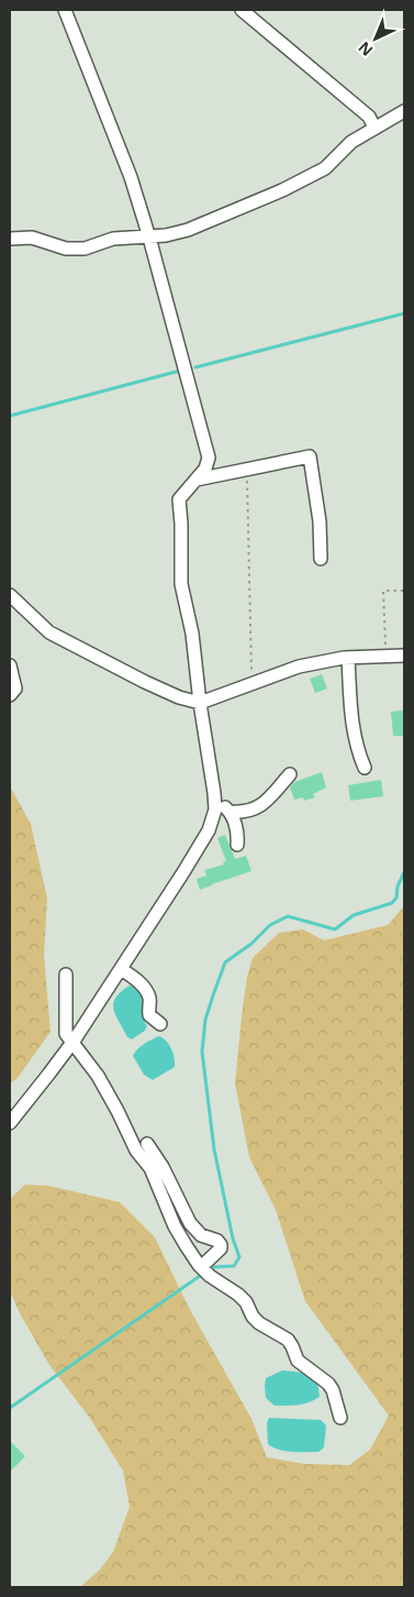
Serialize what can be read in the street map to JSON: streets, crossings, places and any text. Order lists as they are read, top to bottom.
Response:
{
  "north": "bottom left"
}
